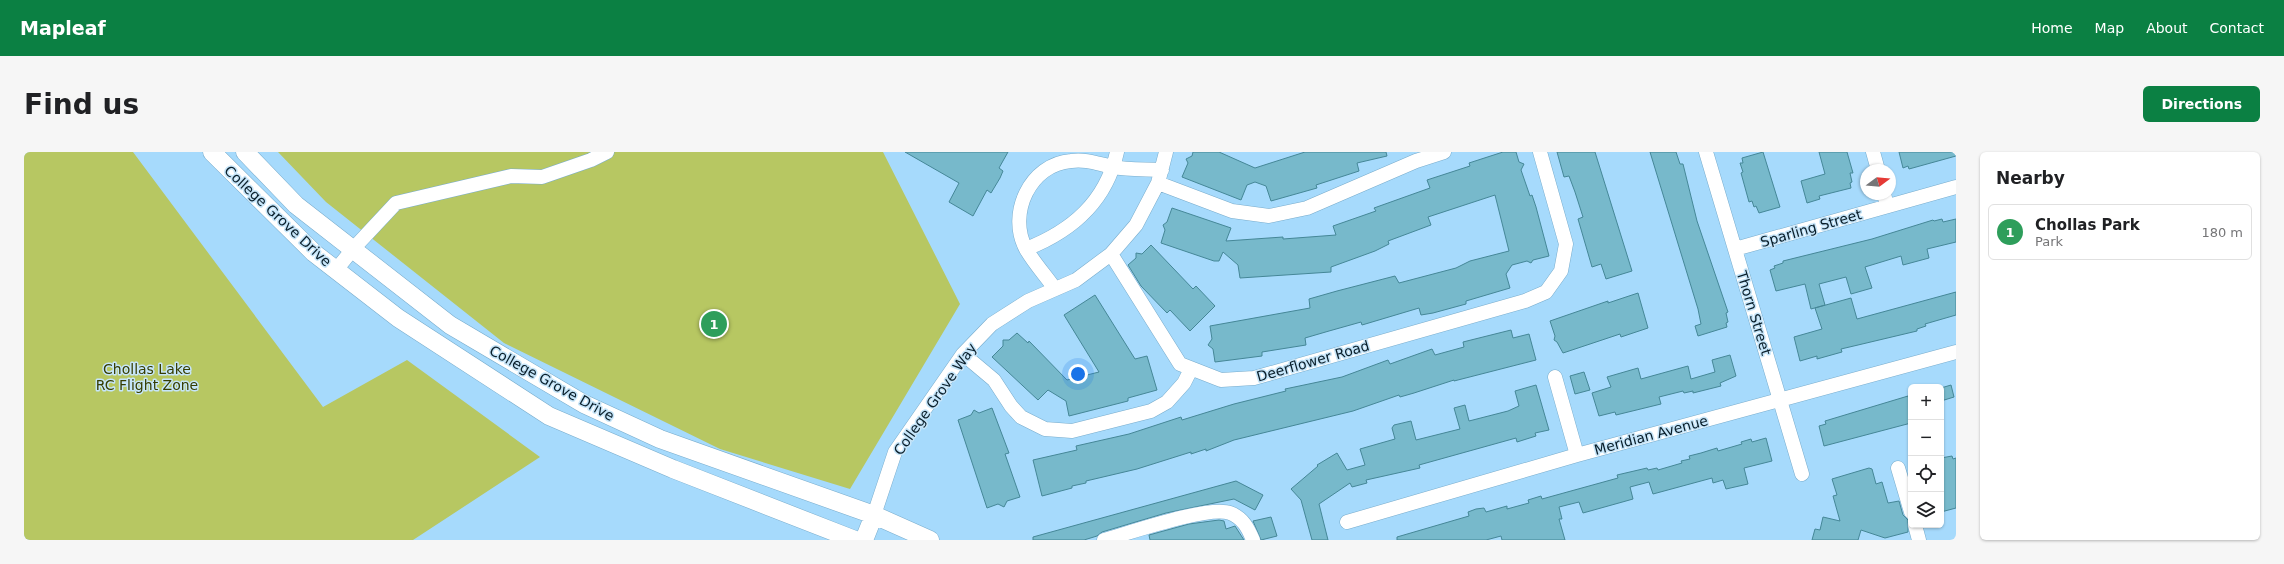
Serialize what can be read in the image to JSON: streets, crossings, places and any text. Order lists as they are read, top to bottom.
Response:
{
  "streets": {
    "main road": ["College Grove Drive", "College Grove Way"],
    "street": [
      "Sparling Street",
      "Thorn Street",
      "Deerflower Road",
      "Meridian Avenue"
    ]
  },
  "crossings": [
    ["College Grove Drive", "College Grove Way"],
    ["Sparling Street", "Thorn Street"],
    ["Thorn Street", "Meridian Avenue"],
    ["Deerflower Road", "College Grove Way"]
  ],
  "parks": ["Chollas Lake RC Flight Zone"],
  "north": "right",
  "page": {
    "header": "Mapleaf",
    "nav": [
      "Home",
      "Map",
      "About",
      "Contact"
    ],
    "buttons": "Directions",
    "title": "Find us",
    "heading": "Nearby",
    "list": [
      {
        "mark": "1",
        "name": "Chollas Park",
        "note": "Park",
        "value": "180 m"
      }
    ],
    "pins": "1",
    "map_buttons": ["+", "−"]
  }
}
